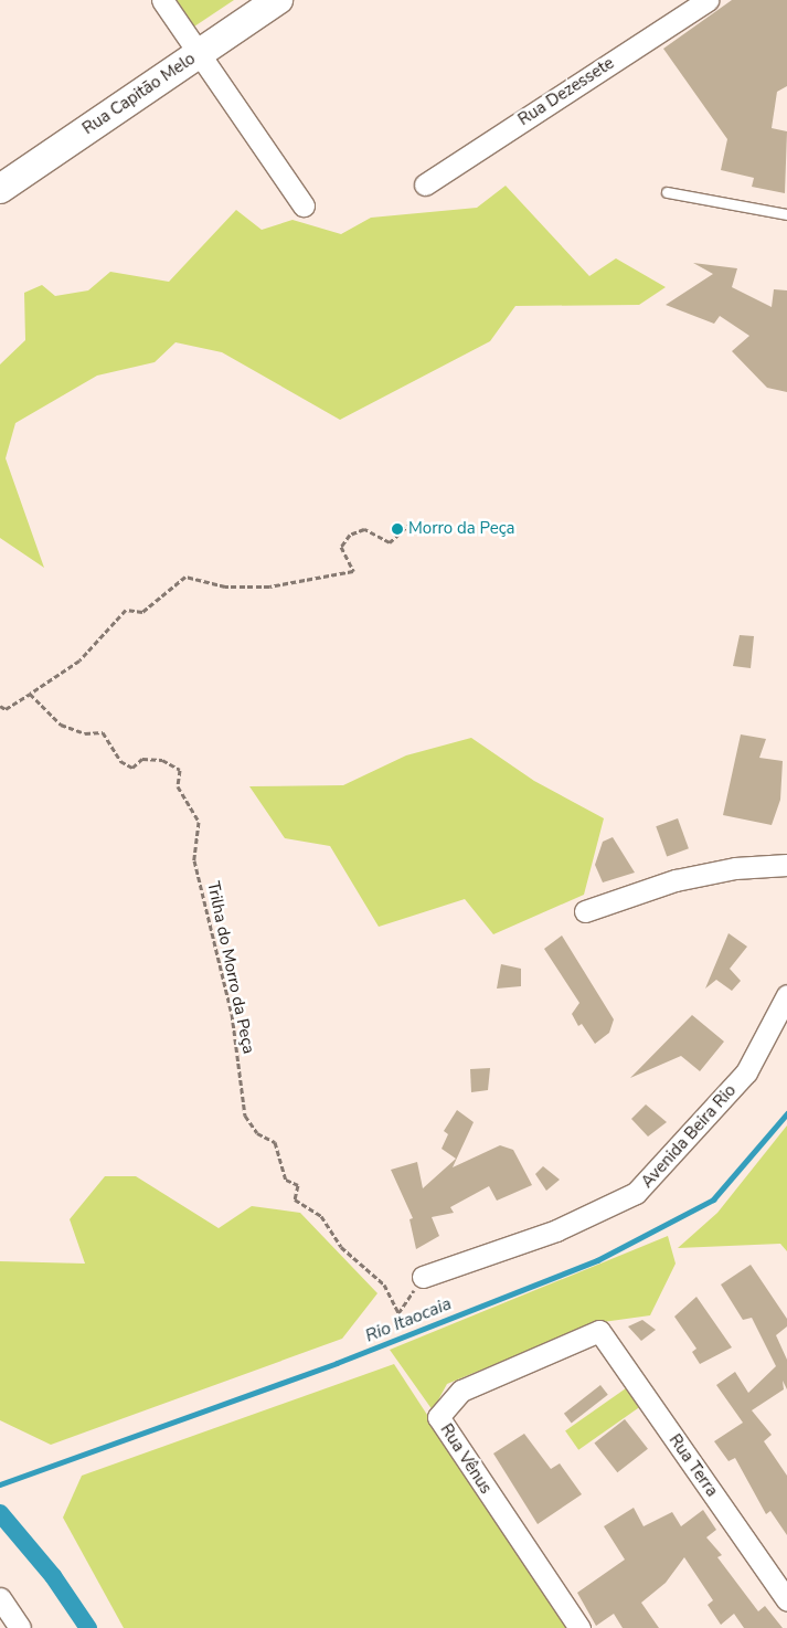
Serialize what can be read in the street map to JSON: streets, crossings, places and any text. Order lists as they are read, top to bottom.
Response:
{
  "streets": {
    "main road": ["Rua Capitão Melo"],
    "street": [
      "Rua Dezessete",
      "Avenida Beira Rio",
      "Rua Vênus",
      "Rua Terra"
    ],
    "path": ["Trilha do Morro da Peça"]
  },
  "crossings": [
    ["Trilha do Morro da Peça", "Avenida Beira Rio"],
    ["Rua Vênus", "Rua Terra"]
  ],
  "water": ["Rio Itaocaia"],
  "places": ["Morro da Peça"]
}
